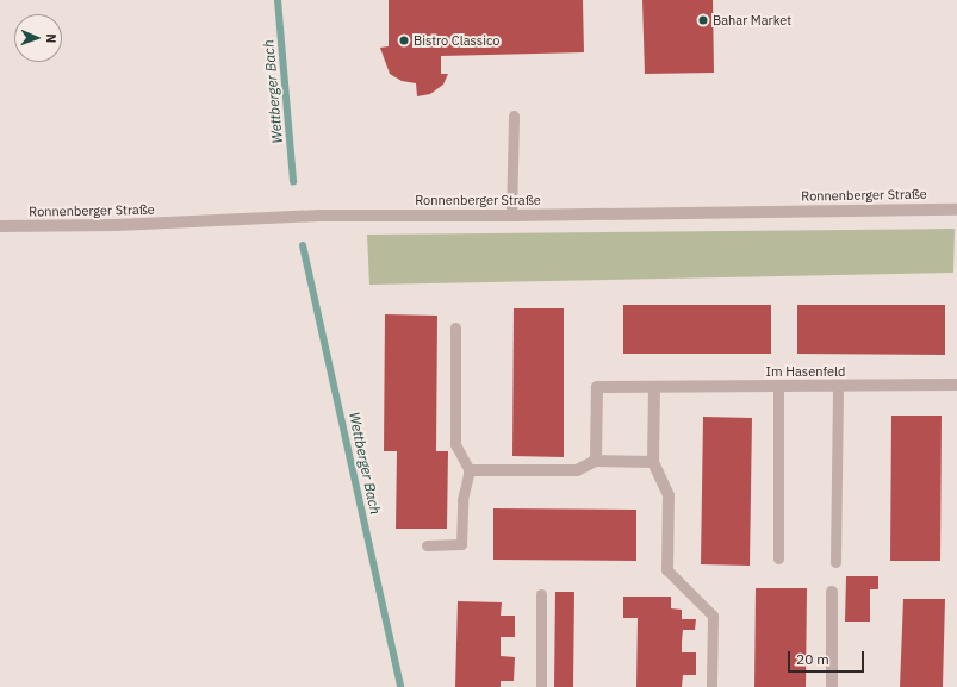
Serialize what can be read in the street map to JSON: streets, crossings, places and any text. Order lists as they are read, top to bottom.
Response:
{
  "streets": {
    "street": ["Ronnenberger Straße", "Im Hasenfeld"]
  },
  "water": ["Wettberger Bach"],
  "places": ["Bahar Market", "Bistro Classico"],
  "scale_bar": "20 m",
  "north": "right"
}
